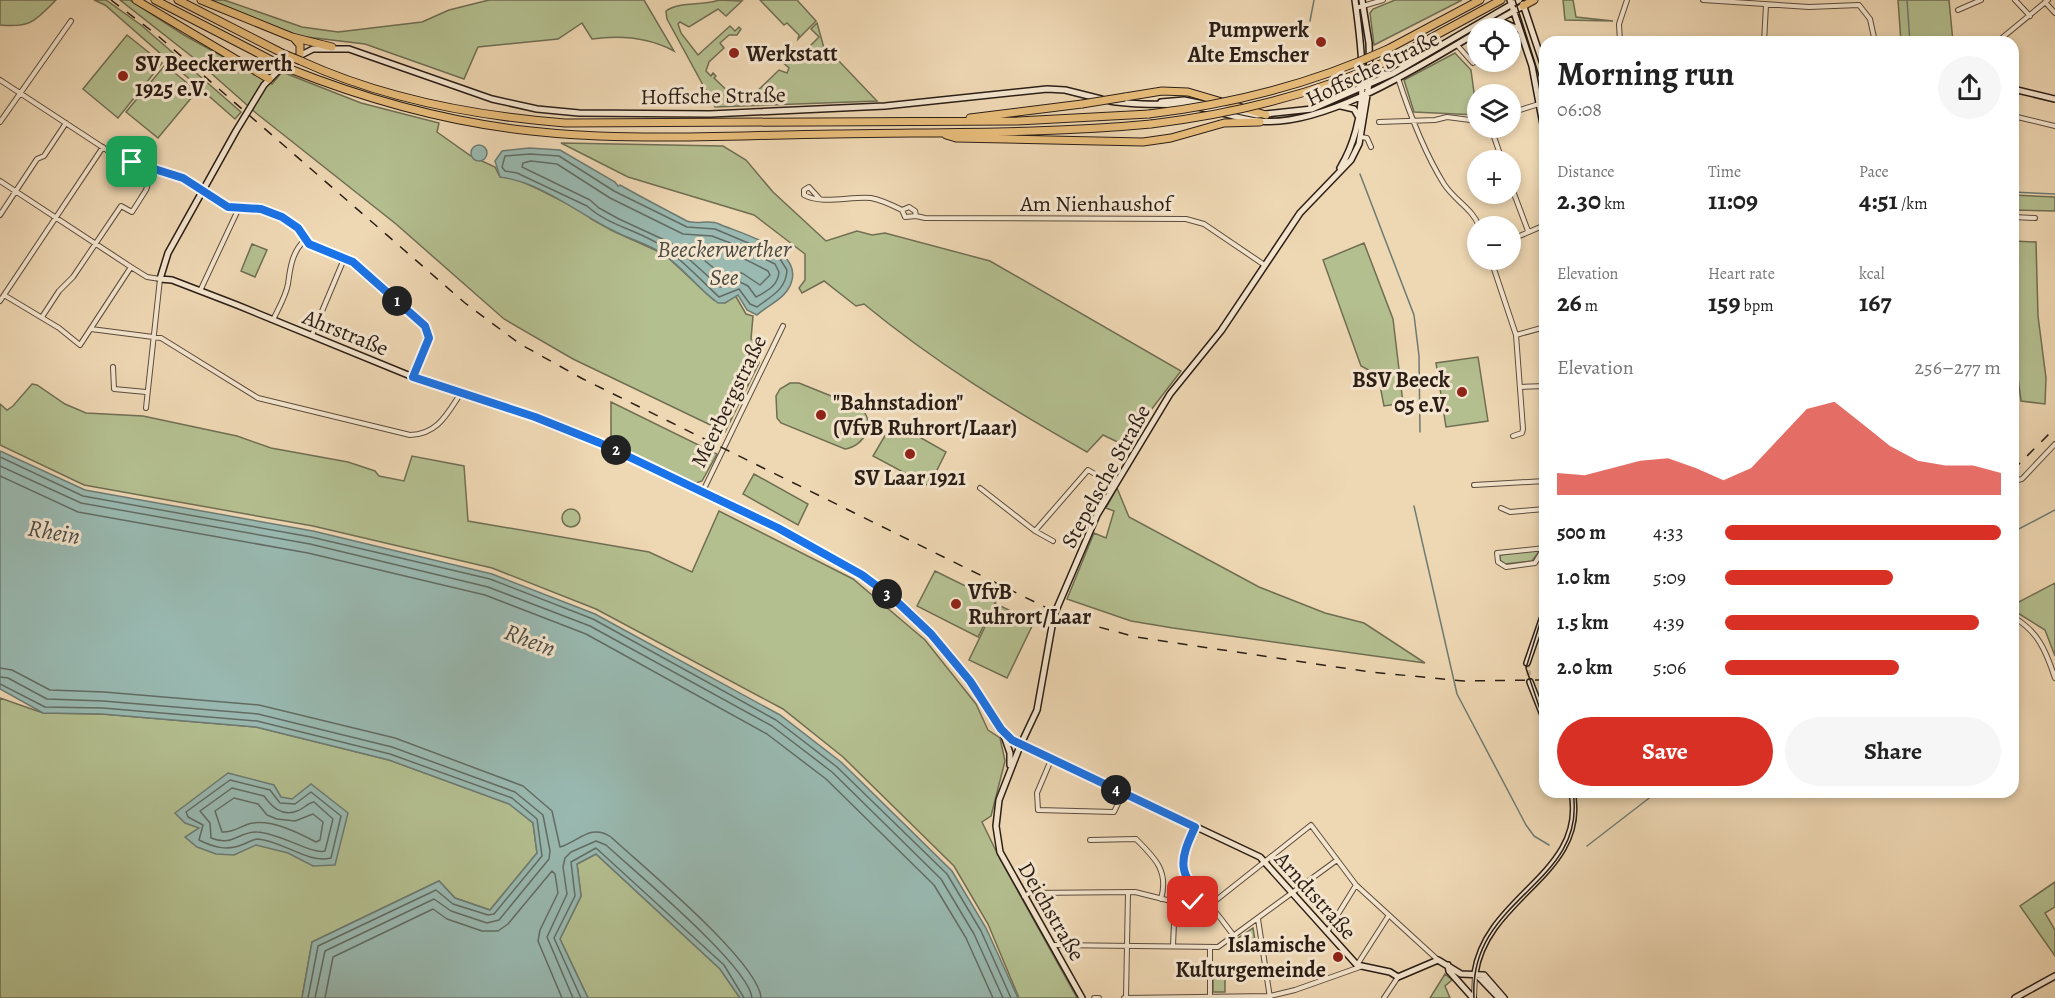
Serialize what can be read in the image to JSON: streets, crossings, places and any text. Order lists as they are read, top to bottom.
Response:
{
  "streets": {
    "street": [
      "Hoffsche Straße",
      "Am Nienhaushof",
      "Ahrstraße",
      "Meerbergstraße",
      "Stepelsche Straße",
      "Arndtstraße",
      "Deichstraße"
    ]
  },
  "crossings": [
    ["Hoffsche Straße", "Stepelsche Straße"],
    ["Am Nienhaushof", "Stepelsche Straße"],
    ["Ahrstraße", "Meerbergstraße"],
    ["Ahrstraße", "Stepelsche Straße"],
    ["Ahrstraße", "Arndtstraße"],
    ["Stepelsche Straße", "Arndtstraße"],
    ["Stepelsche Straße", "Deichstraße"]
  ],
  "water": ["Beeckerwerther See", "Rhein"],
  "places": [
    "Pumpwerk Alte Emscher",
    "Werkstatt",
    "SV Beeckerwerth 1925 e.V.",
    "BSV Beeck 05 e.V.",
    "\"Bahnstadion\" (VfvB Ruhrort/Laar)",
    "SV Laar 1921",
    "VfvB Ruhrort/Laar",
    "Islamische Kulturgemeinde"
  ],
  "page": {
    "map_buttons": ["+", "−"],
    "heading": ["Morning run", "06:08"],
    "stats": [
      ["Distance", "2.30 km"],
      ["Time", "11:09"],
      ["Pace", "4:51 /km"],
      ["Elevation", "26 m"],
      ["Heart rate", "159 bpm"],
      ["kcal", "167"]
    ],
    "pins": [
      "1",
      "2",
      "3",
      "4"
    ],
    "chart": ["Elevation", "256–277 m"],
    "list": [
      {
        "name": "500 m",
        "note": "4:33"
      },
      {
        "name": "1.0 km",
        "note": "5:09"
      },
      {
        "name": "1.5 km",
        "note": "4:39"
      },
      {
        "name": "2.0 km",
        "note": "5:06"
      }
    ],
    "buttons": ["Save", "Share"]
  }
}
